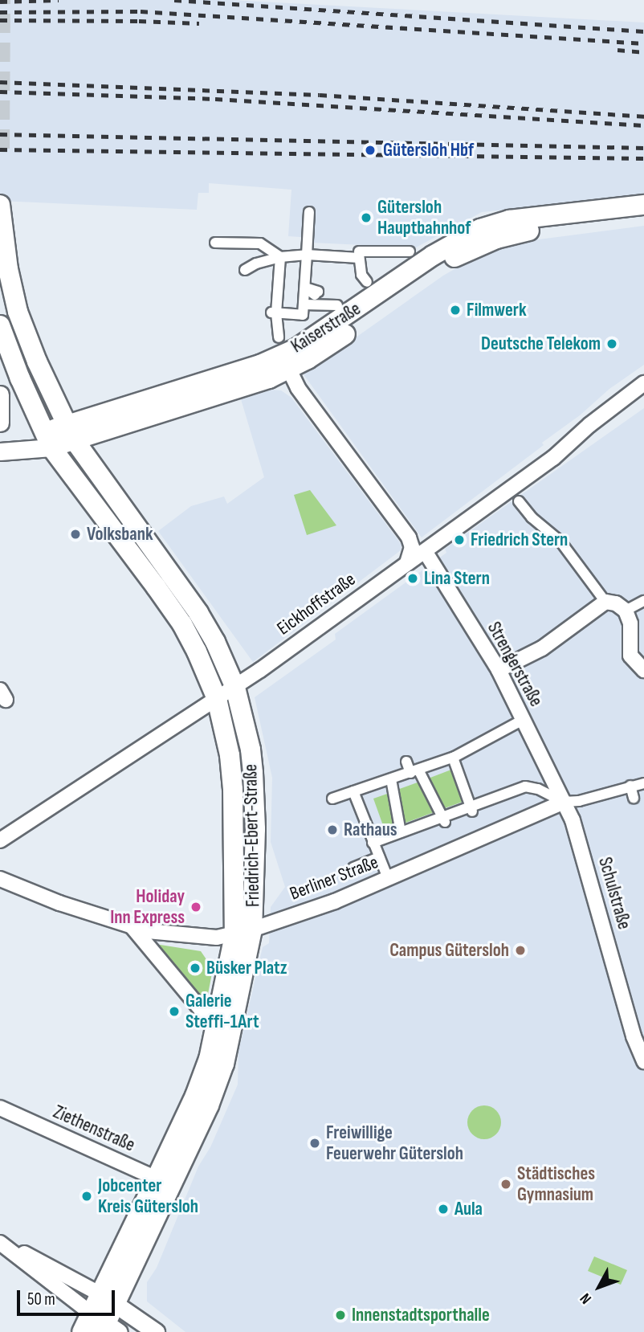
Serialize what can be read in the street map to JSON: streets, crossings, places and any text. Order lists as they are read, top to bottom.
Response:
{
  "streets": {
    "main road": ["Kaiserstraße", "Friedrich-Ebert-Straße"],
    "street": [
      "Eickhoffstraße",
      "Strengerstraße",
      "Berliner Straße",
      "Schulstraße",
      "Ziethenstraße"
    ]
  },
  "crossings": [
    ["Kaiserstraße", "Friedrich-Ebert-Straße"],
    ["Eickhoffstraße", "Strengerstraße"],
    ["Eickhoffstraße", "Friedrich-Ebert-Straße"],
    ["Strengerstraße", "Berliner Straße"],
    ["Strengerstraße", "Schulstraße"],
    ["Friedrich-Ebert-Straße", "Berliner Straße"],
    ["Friedrich-Ebert-Straße", "Ziethenstraße"],
    ["Berliner Straße", "Schulstraße"]
  ],
  "places": [
    "Gütersloh Hbf",
    "Gütersloh Hauptbahnhof",
    "Filmwerk",
    "Deutsche Telekom",
    "Volksbank",
    "Friedrich Stern",
    "Lina Stern",
    "Rathaus",
    "Holiday Inn Express",
    "Campus Gütersloh",
    "Büsker Platz",
    "Galerie Steffi-1Art",
    "Freiwillige Feuerwehr Gütersloh",
    "Städtisches Gymnasium",
    "Jobcenter Kreis Gütersloh",
    "Aula",
    "Innenstadtsporthalle"
  ],
  "scale_bar": "50 m",
  "north": "bottom left"
}
